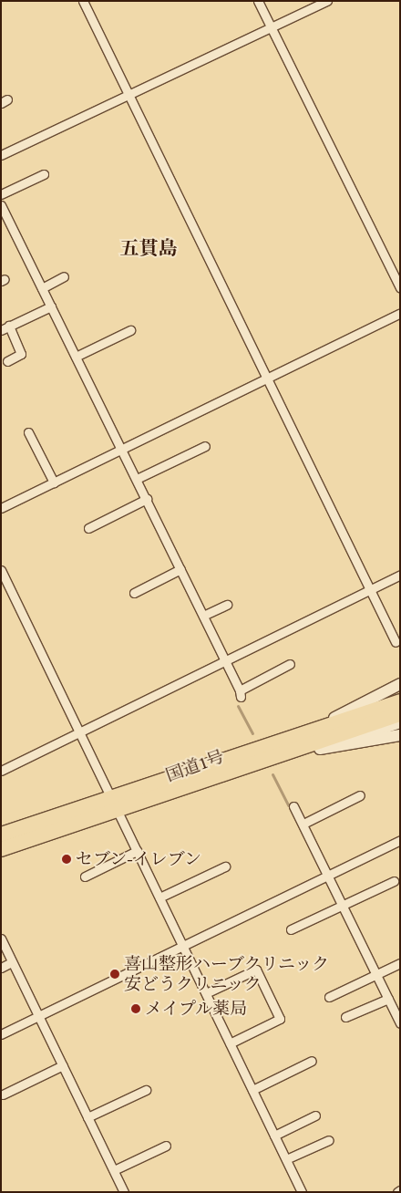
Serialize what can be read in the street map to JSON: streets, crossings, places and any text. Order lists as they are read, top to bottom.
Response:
{
  "streets": {
    "highway": ["国道1号"]
  },
  "districts": ["五貫島"],
  "places": ["セブン-イレブン", "喜山整形ハーブクリニック 安どうクリニック", "メイプル薬局"]
}
